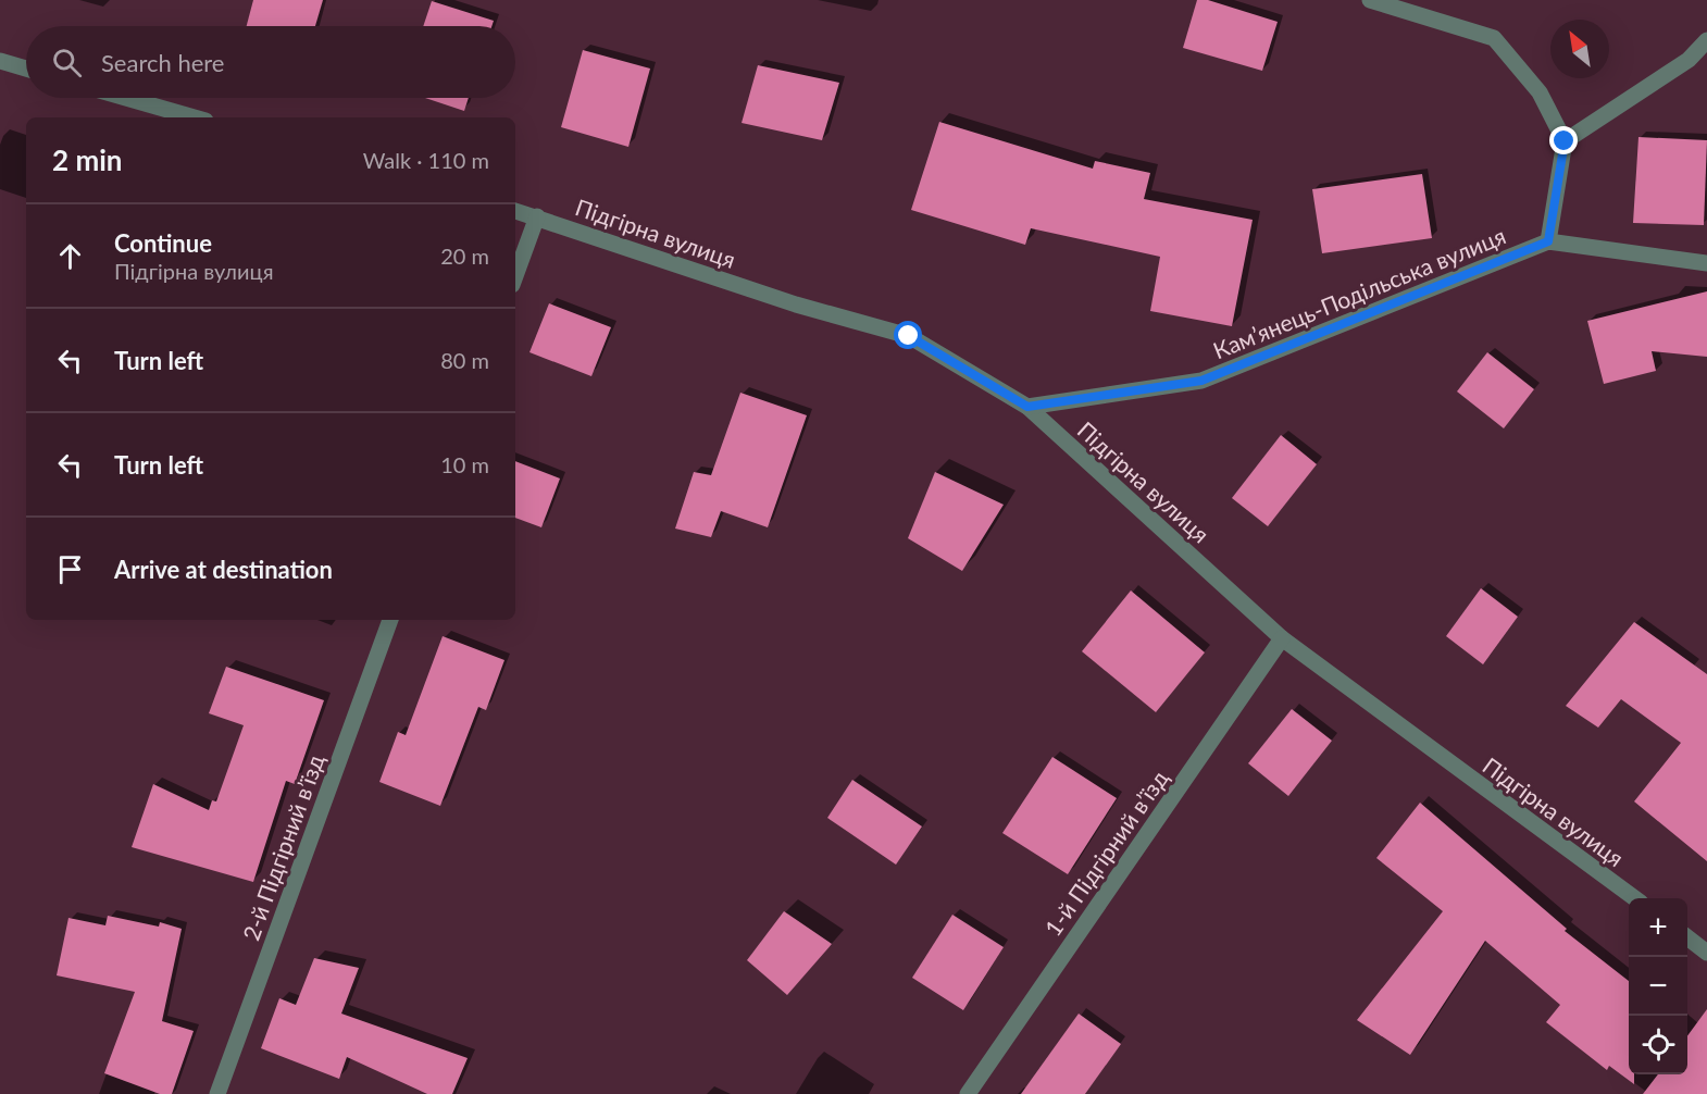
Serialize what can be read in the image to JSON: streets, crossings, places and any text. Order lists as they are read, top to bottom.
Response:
{
  "streets": {
    "street": [
      "Підгірна вулиця",
      "Кам’янець-Подільська вулиця",
      "2-й Підгірний в’їзд",
      "1-й Підгірний в’їзд"
    ]
  },
  "crossings": [
    ["Підгірна вулиця", "Кам’янець-Подільська вулиця"],
    ["Підгірна вулиця", "1-й Підгірний в’їзд"]
  ],
  "north": "top left",
  "page": {
    "search": "Search here",
    "heading": ["2 min", "Walk · 110 m"],
    "list": [
      ["Continue", "Підгірна вулиця", "20 m"],
      ["Turn left", "80 m"],
      ["Turn left", "10 m"],
      "Arrive at destination"
    ],
    "map_buttons": ["+", "−"]
  }
}
